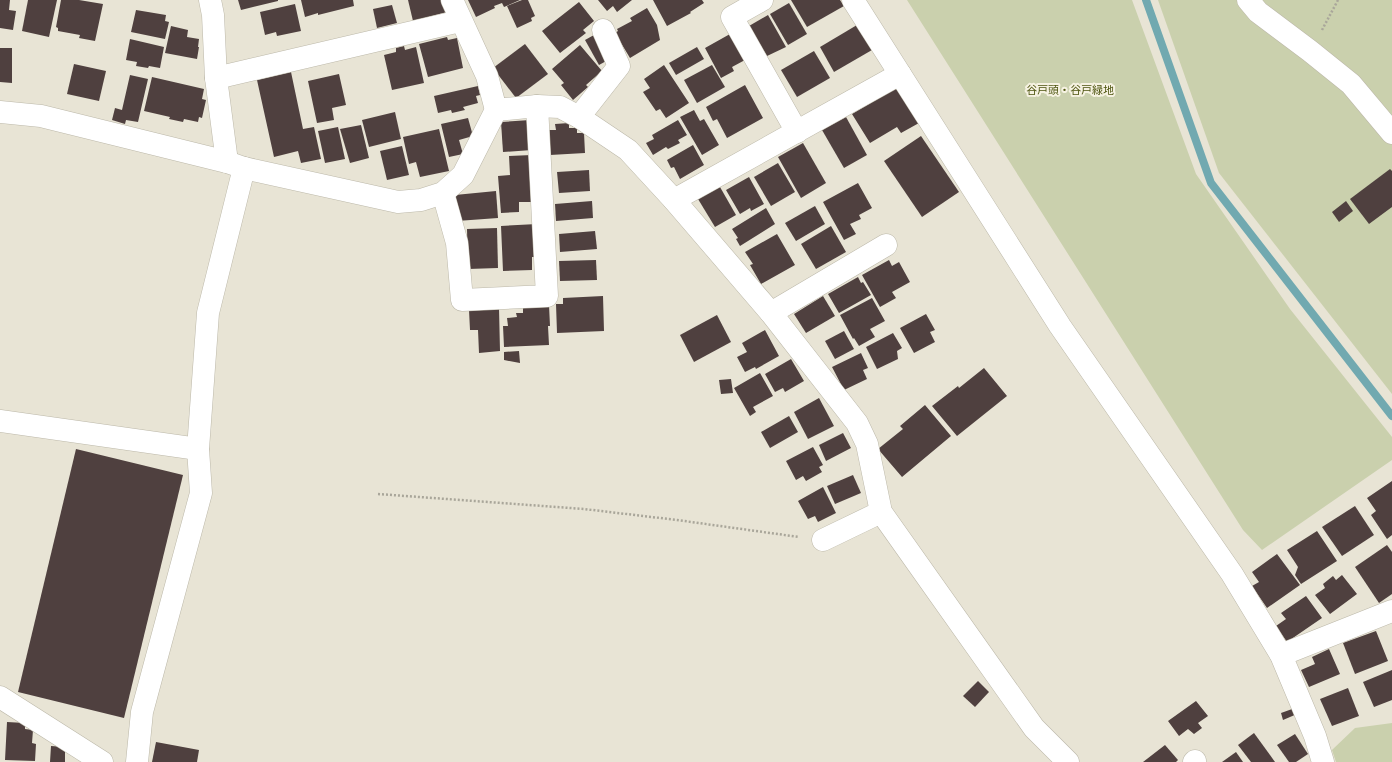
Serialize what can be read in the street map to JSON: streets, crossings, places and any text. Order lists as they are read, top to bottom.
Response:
{
  "parks": ["谷戸頭・谷戸緑地"]
}
